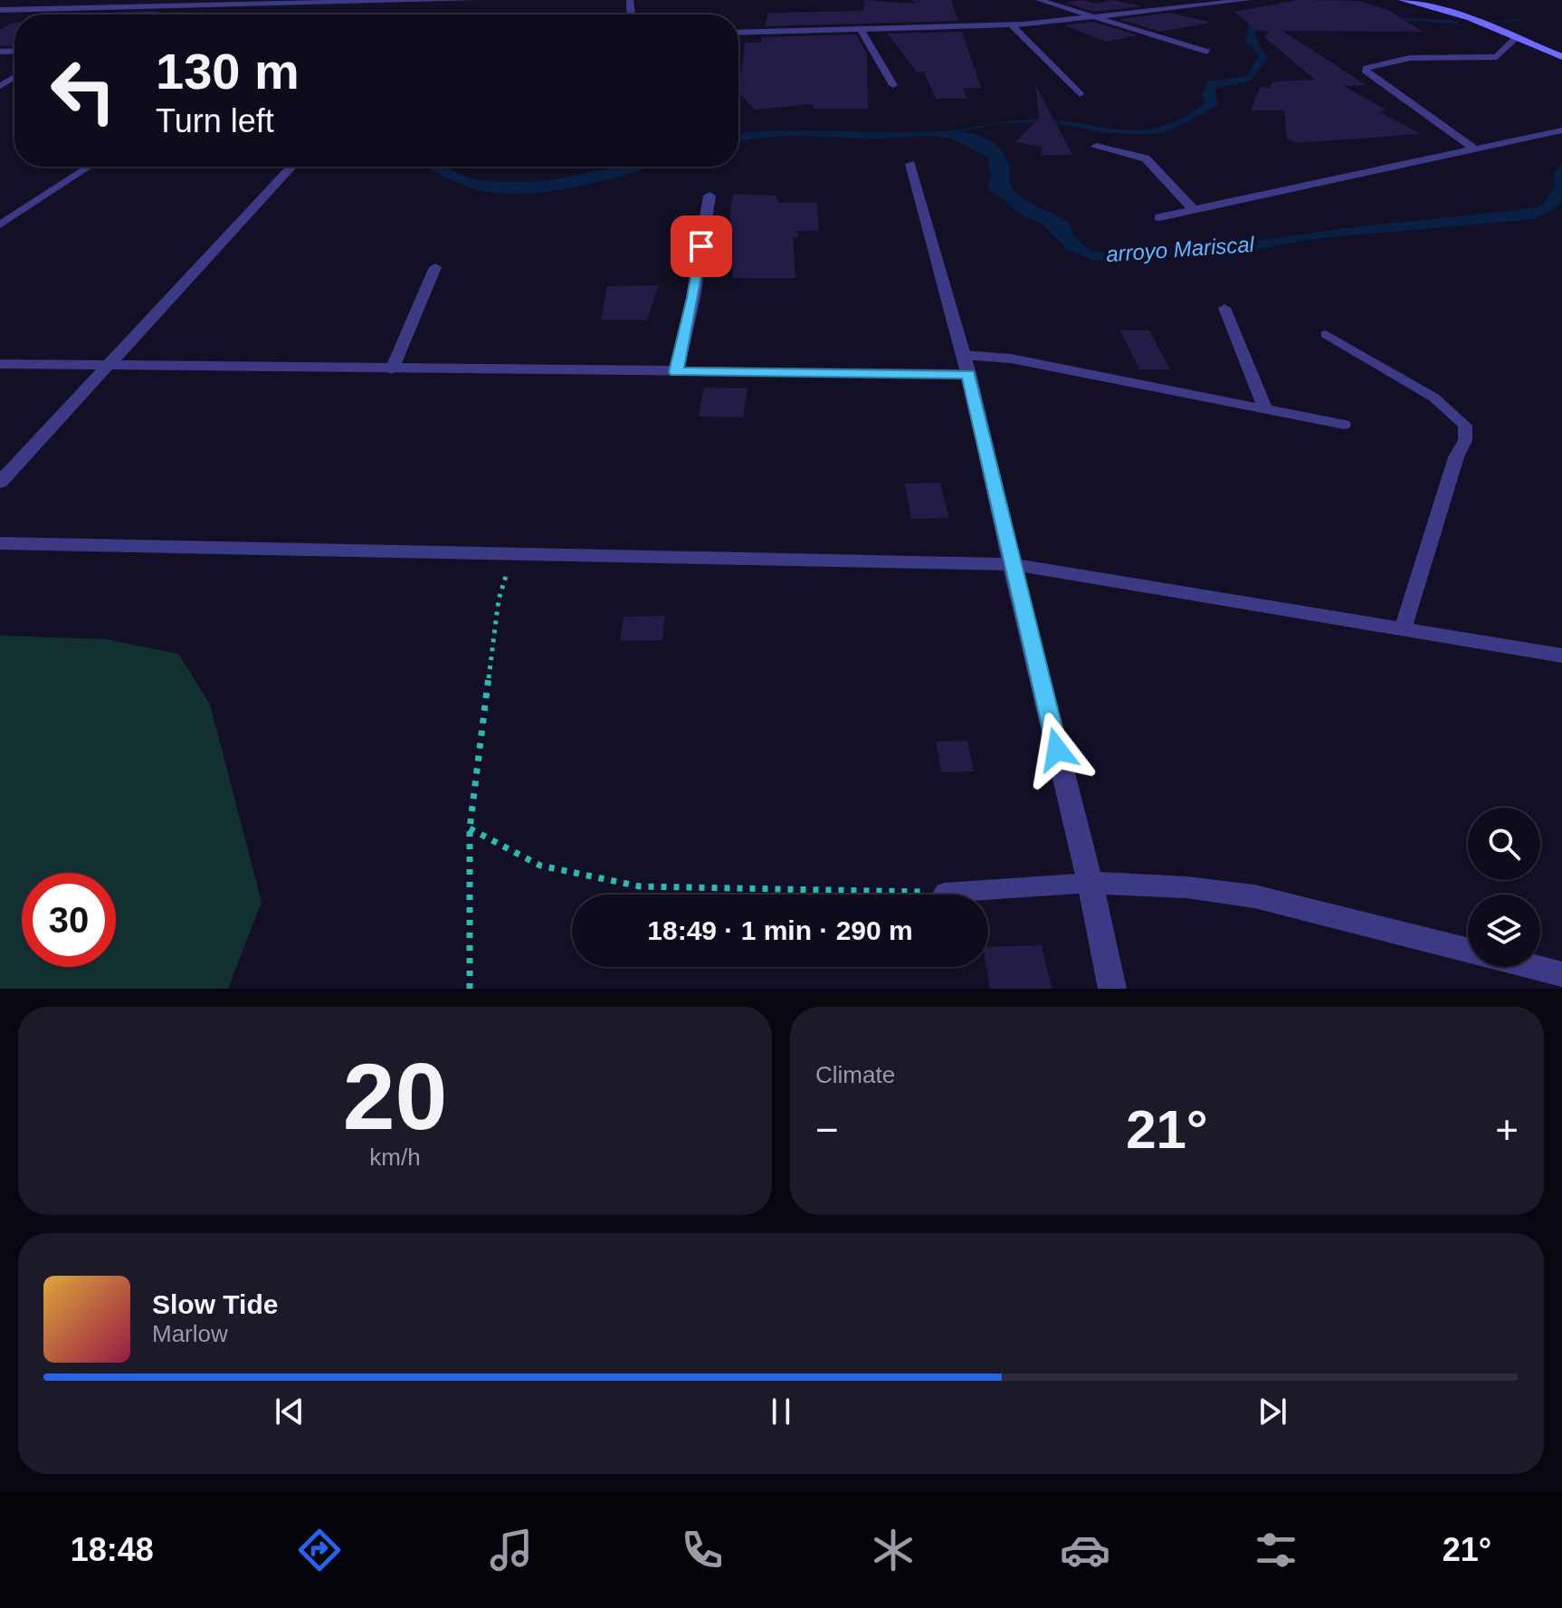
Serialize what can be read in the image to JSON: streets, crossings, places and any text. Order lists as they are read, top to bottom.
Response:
{
  "water": ["arroyo Mariscal"],
  "page": {
    "turn": ["130 m", "Turn left"],
    "limit": "30",
    "trip": "18:49 · 1 min · 290 m",
    "tile": [
      ["20", "km/h"],
      "Climate"
    ],
    "heat": ["−", "21°", "+"],
    "song": ["Slow Tide", "Marlow"],
    "tabs": ["18:48", "21°"]
  }
}
